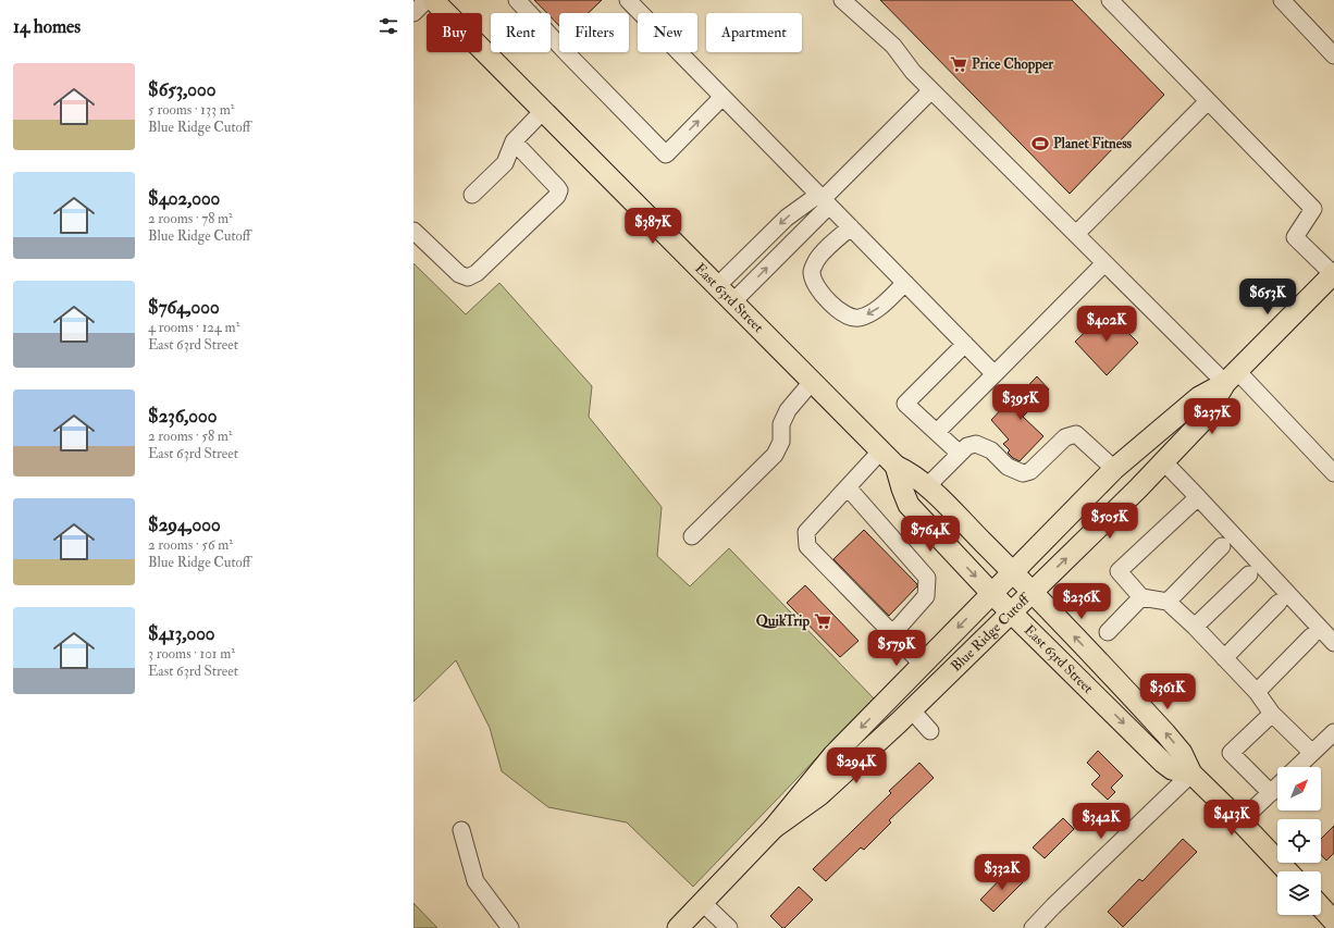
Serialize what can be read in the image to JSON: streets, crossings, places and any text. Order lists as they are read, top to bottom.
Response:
{
  "streets": {
    "main road": ["East 63rd Street", "Blue Ridge Cutoff"]
  },
  "crossings": [
    ["East 63rd Street", "Blue Ridge Cutoff"]
  ],
  "places": {
    "supermarket": ["Price Chopper", "QuikTrip"],
    "sports": ["Planet Fitness"]
  },
  "north": "top right",
  "page": {
    "heading": "14 homes",
    "chip": [
      "Buy",
      "Rent",
      "Filters",
      "New",
      "Apartment"
    ],
    "list": [
      {
        "name": "$653,000",
        "note": "5 rooms · 133 m² · Blue Ridge Cutoff"
      },
      {
        "name": "$402,000",
        "note": "2 rooms · 78 m² · Blue Ridge Cutoff"
      },
      {
        "name": "$764,000",
        "note": "4 rooms · 124 m² · East 63rd Street"
      },
      {
        "name": "$236,000",
        "note": "2 rooms · 58 m² · East 63rd Street"
      },
      {
        "name": "$294,000",
        "note": "2 rooms · 56 m² · Blue Ridge Cutoff"
      },
      {
        "name": "$413,000",
        "note": "3 rooms · 101 m² · East 63rd Street"
      }
    ],
    "price": [
      "$387K",
      "$653K",
      "$402K",
      "$395K",
      "$237K",
      "$505K",
      "$764K",
      "$236K",
      "$579K",
      "$361K",
      "$294K",
      "$413K",
      "$342K",
      "$332K"
    ]
  }
}
